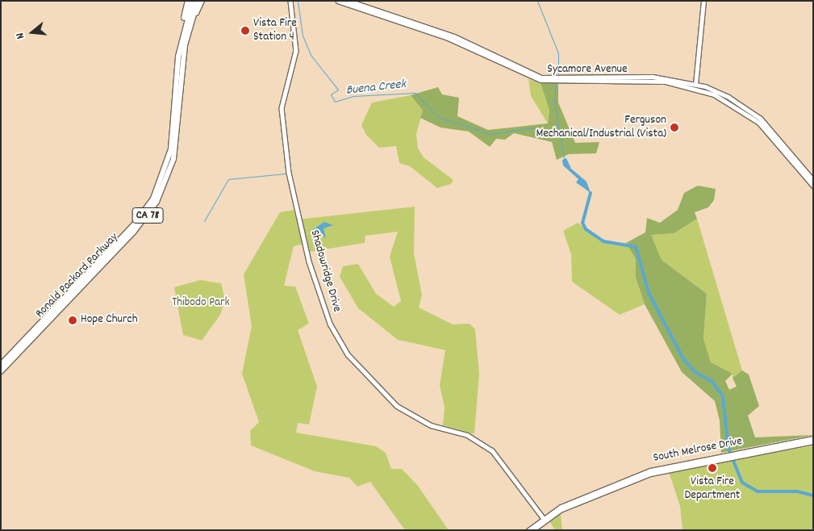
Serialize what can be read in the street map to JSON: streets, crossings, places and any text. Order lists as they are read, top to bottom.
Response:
{
  "streets": {
    "highway": ["CA 78", "Ronald Packard Parkway"],
    "main road": ["Sycamore Avenue", "Shadowridge Drive", "South Melrose Drive"]
  },
  "crossings": [
    ["Shadowridge Drive", "South Melrose Drive"]
  ],
  "water": ["Buena Creek"],
  "parks": ["Thibodo Park"],
  "places": [
    "Vista Fire Station 4",
    "Ferguson Mechanical/Industrial (Vista)",
    "Hope Church",
    "Vista Fire Department"
  ],
  "north": "left"
}
